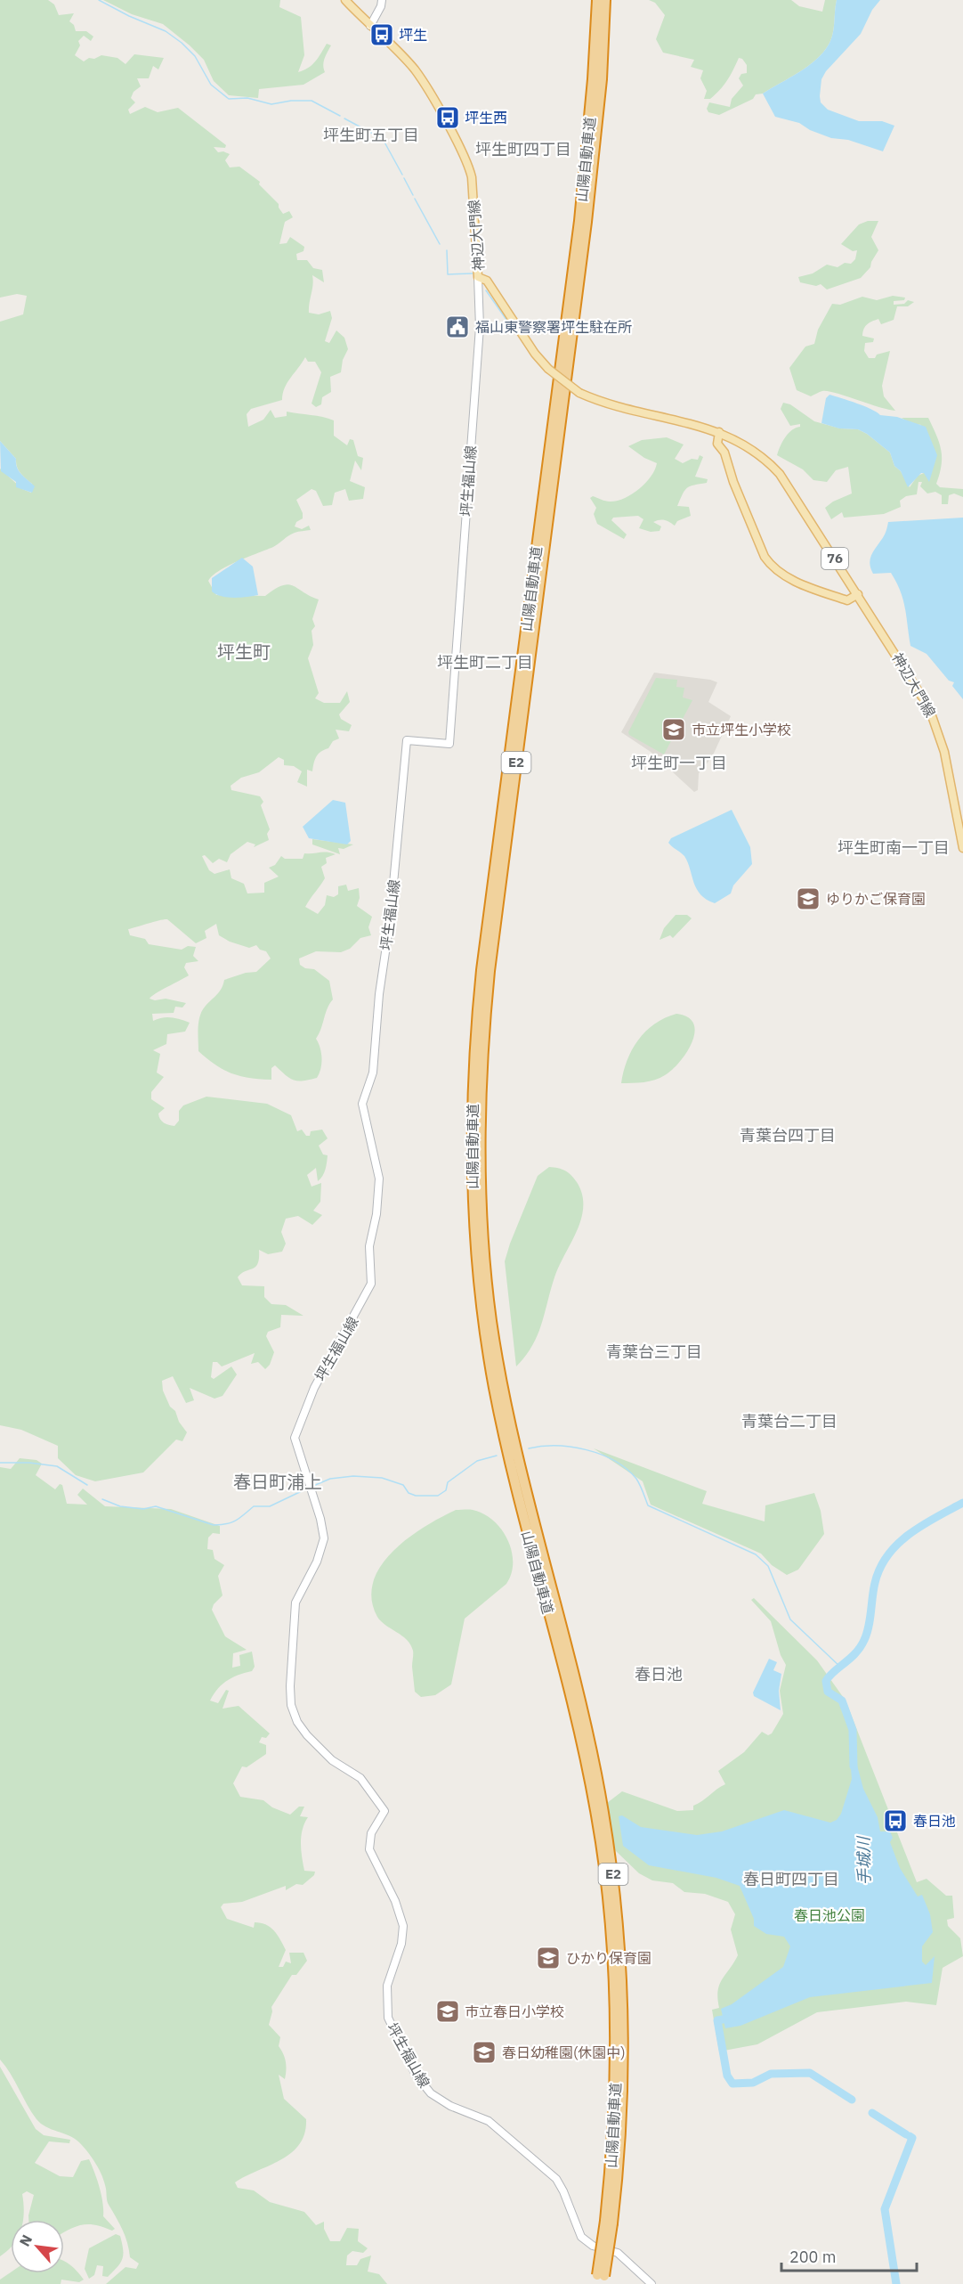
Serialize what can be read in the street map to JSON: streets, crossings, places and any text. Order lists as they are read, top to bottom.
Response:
{
  "streets": {
    "highway": ["山陽自動車道", "E2"],
    "main road": ["神辺大門線", "坪生福山線", "76"]
  },
  "crossings": [
    ["神辺大門線", "坪生福山線"],
    ["神辺大門線", "76"]
  ],
  "districts": [
    "坪生町五丁目",
    "坪生町四丁目",
    "坪生町",
    "坪生町二丁目",
    "坪生町一丁目",
    "坪生町南一丁目",
    "青葉台四丁目",
    "青葉台三丁目",
    "青葉台二丁目",
    "春日町浦上",
    "春日池",
    "春日町四丁目"
  ],
  "water": ["手城川"],
  "parks": ["春日池公園"],
  "places": {
    "bus stop": ["坪生", "坪生西", "春日池"],
    "public building": ["福山東警察署坪生駐在所"],
    "school or university": [
      "市立坪生小学校",
      "ゆりかご保育園",
      "ひかり保育園",
      "市立春日小学校",
      "春日幼稚園(休園中)"
    ]
  },
  "scale_bar": "200 m",
  "north": "top left"
}
